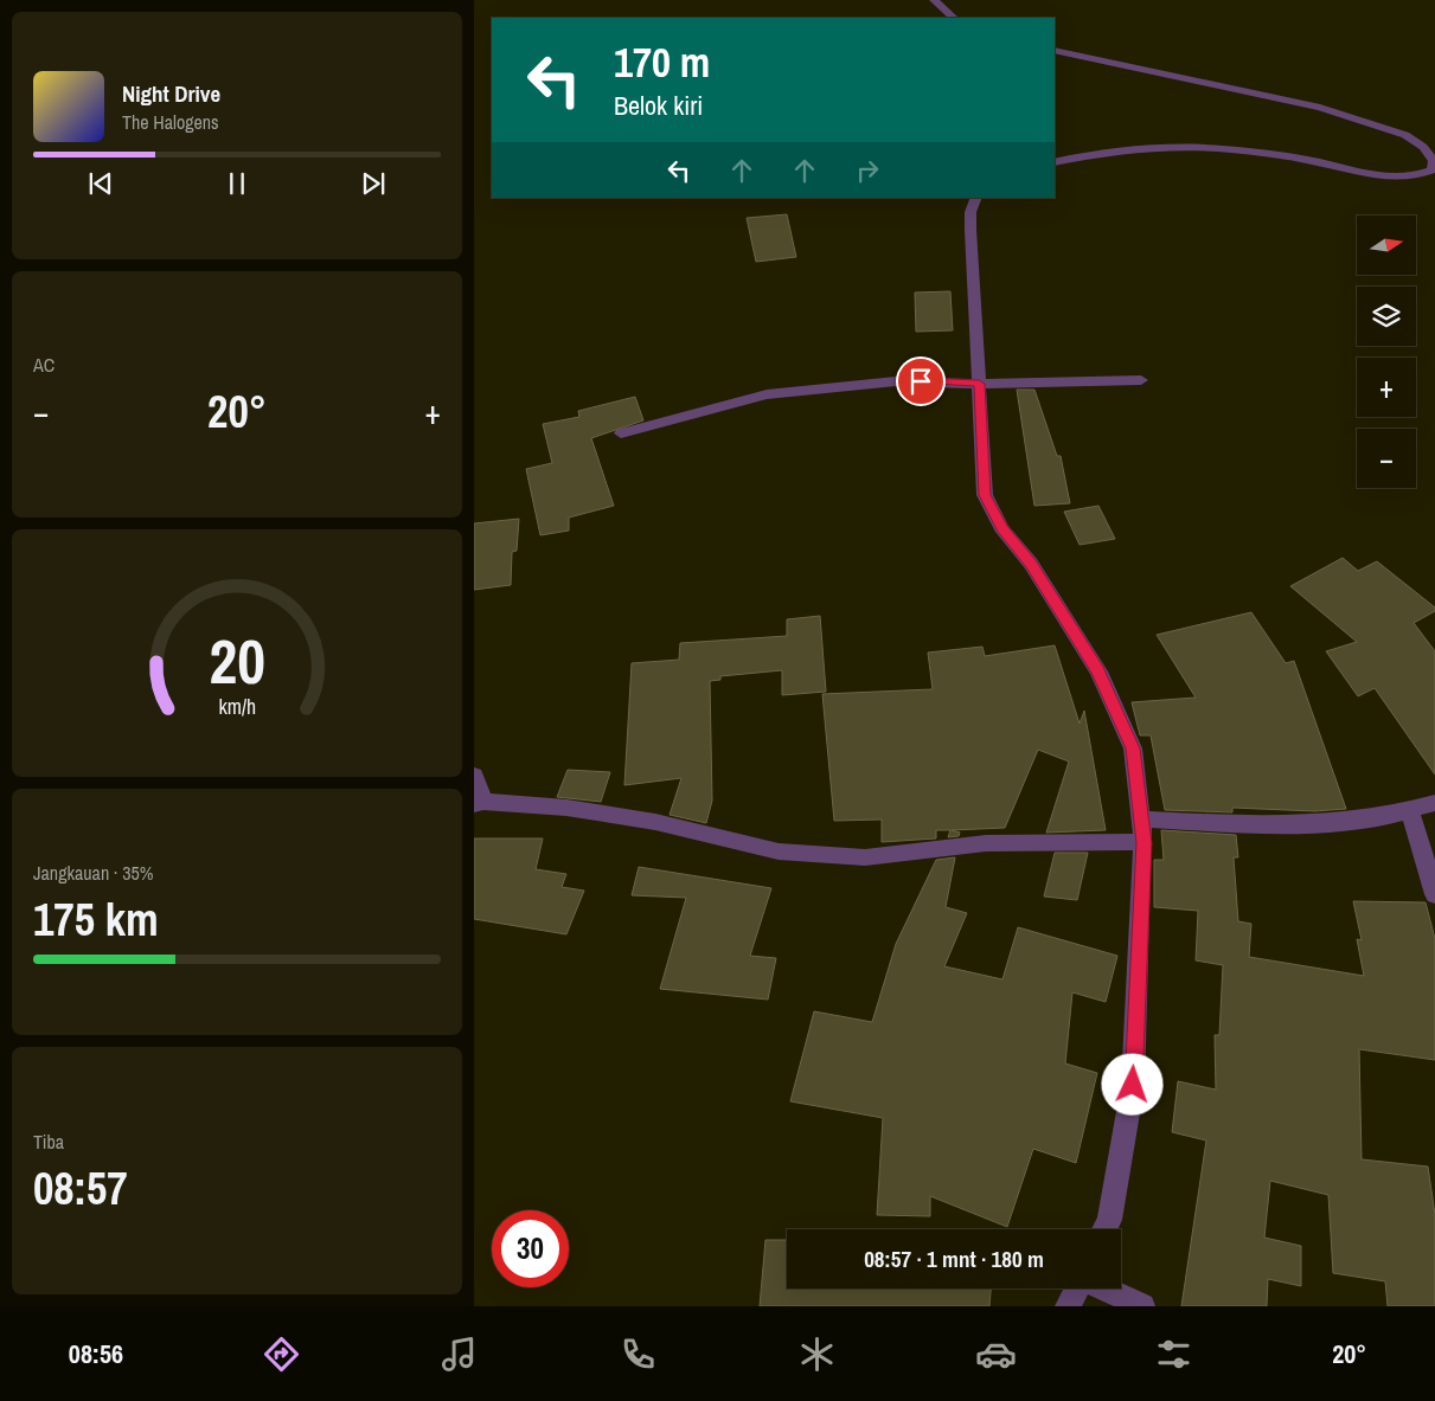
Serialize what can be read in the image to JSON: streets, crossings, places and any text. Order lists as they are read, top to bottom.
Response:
{
  "north": "right",
  "page": {
    "turn": ["170 m", "Belok kiri"],
    "song": ["Night Drive", "The Halogens"],
    "map_buttons": ["+", "−"],
    "tile": [
      "AC",
      ["Jangkauan · 35%", "175 km"],
      ["Tiba", "08:57"]
    ],
    "heat": ["−", "20°", "+"],
    "limit": "30",
    "trip": "08:57 · 1 mnt · 180 m",
    "tabs": ["08:56", "20°"],
    "gauge": ["20", "km/h"]
  }
}
